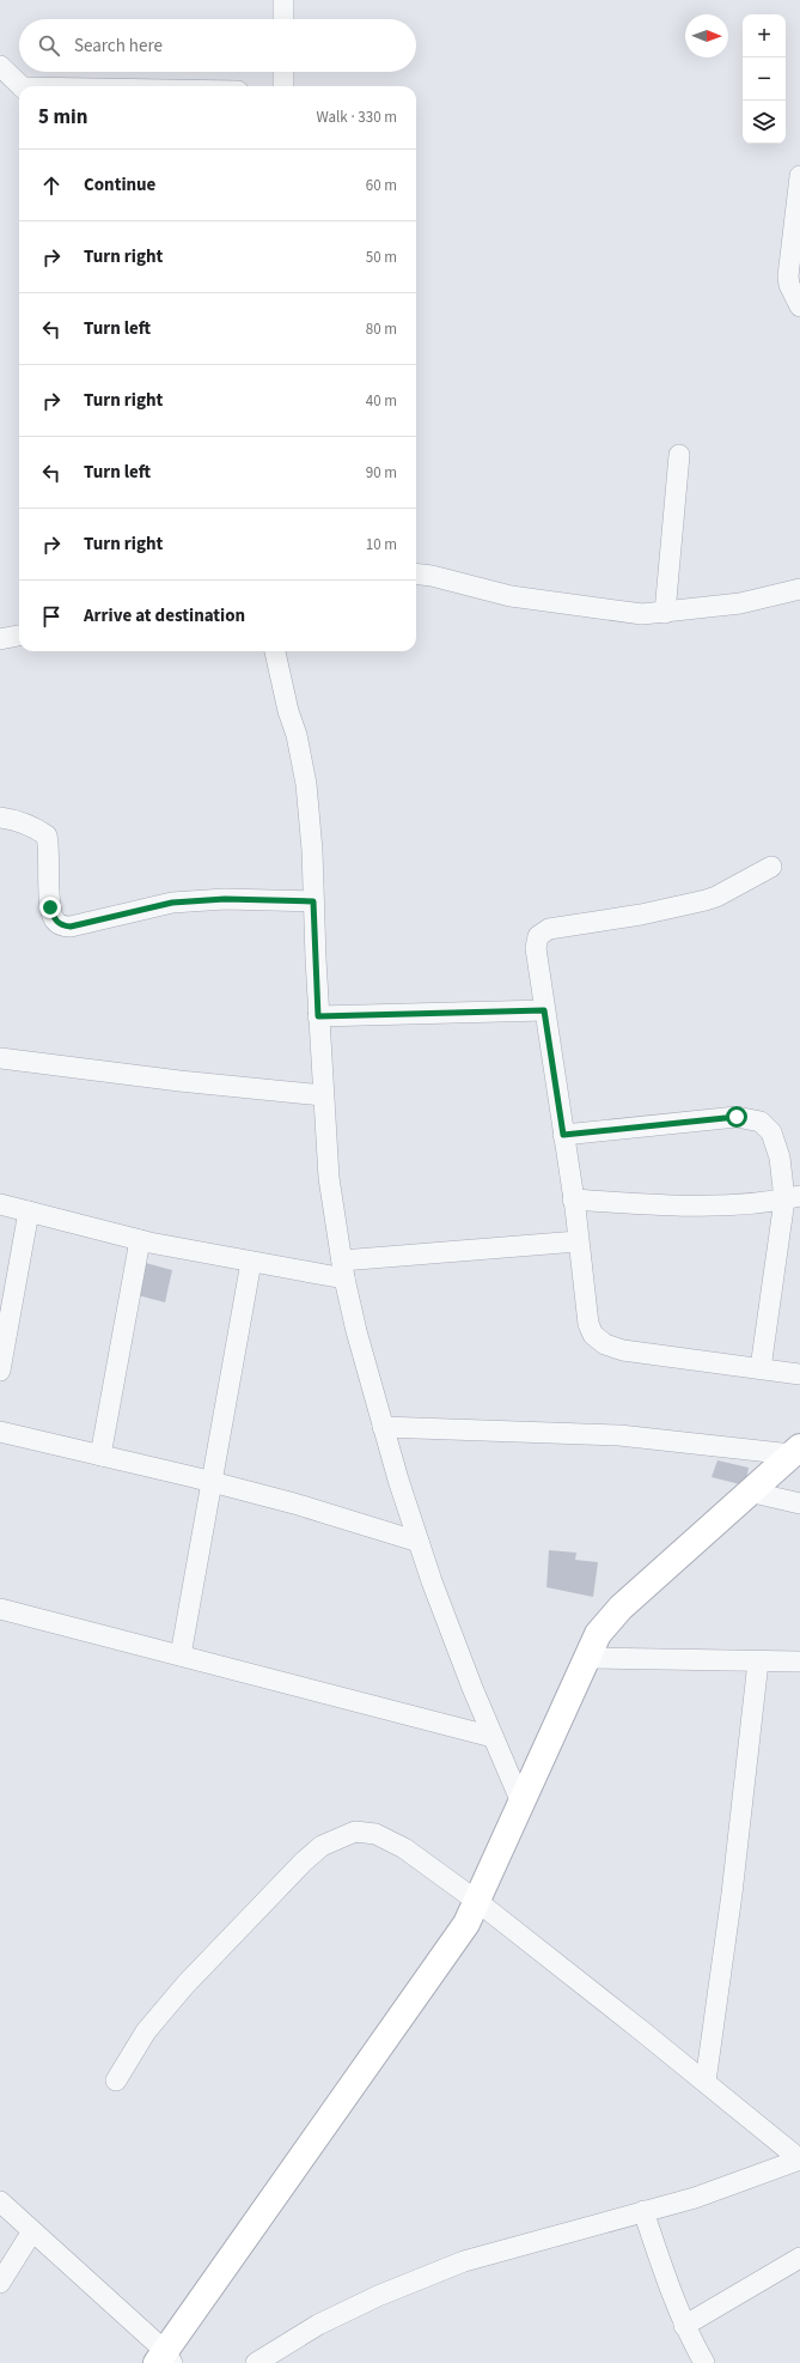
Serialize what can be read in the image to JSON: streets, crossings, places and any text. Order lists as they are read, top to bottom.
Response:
{
  "north": "right",
  "page": {
    "map_buttons": ["+", "−"],
    "search": "Search here",
    "heading": ["5 min", "Walk · 330 m"],
    "list": [
      ["Continue", "60 m"],
      ["Turn right", "50 m"],
      ["Turn left", "80 m"],
      ["Turn right", "40 m"],
      ["Turn left", "90 m"],
      ["Turn right", "10 m"],
      "Arrive at destination"
    ]
  }
}
